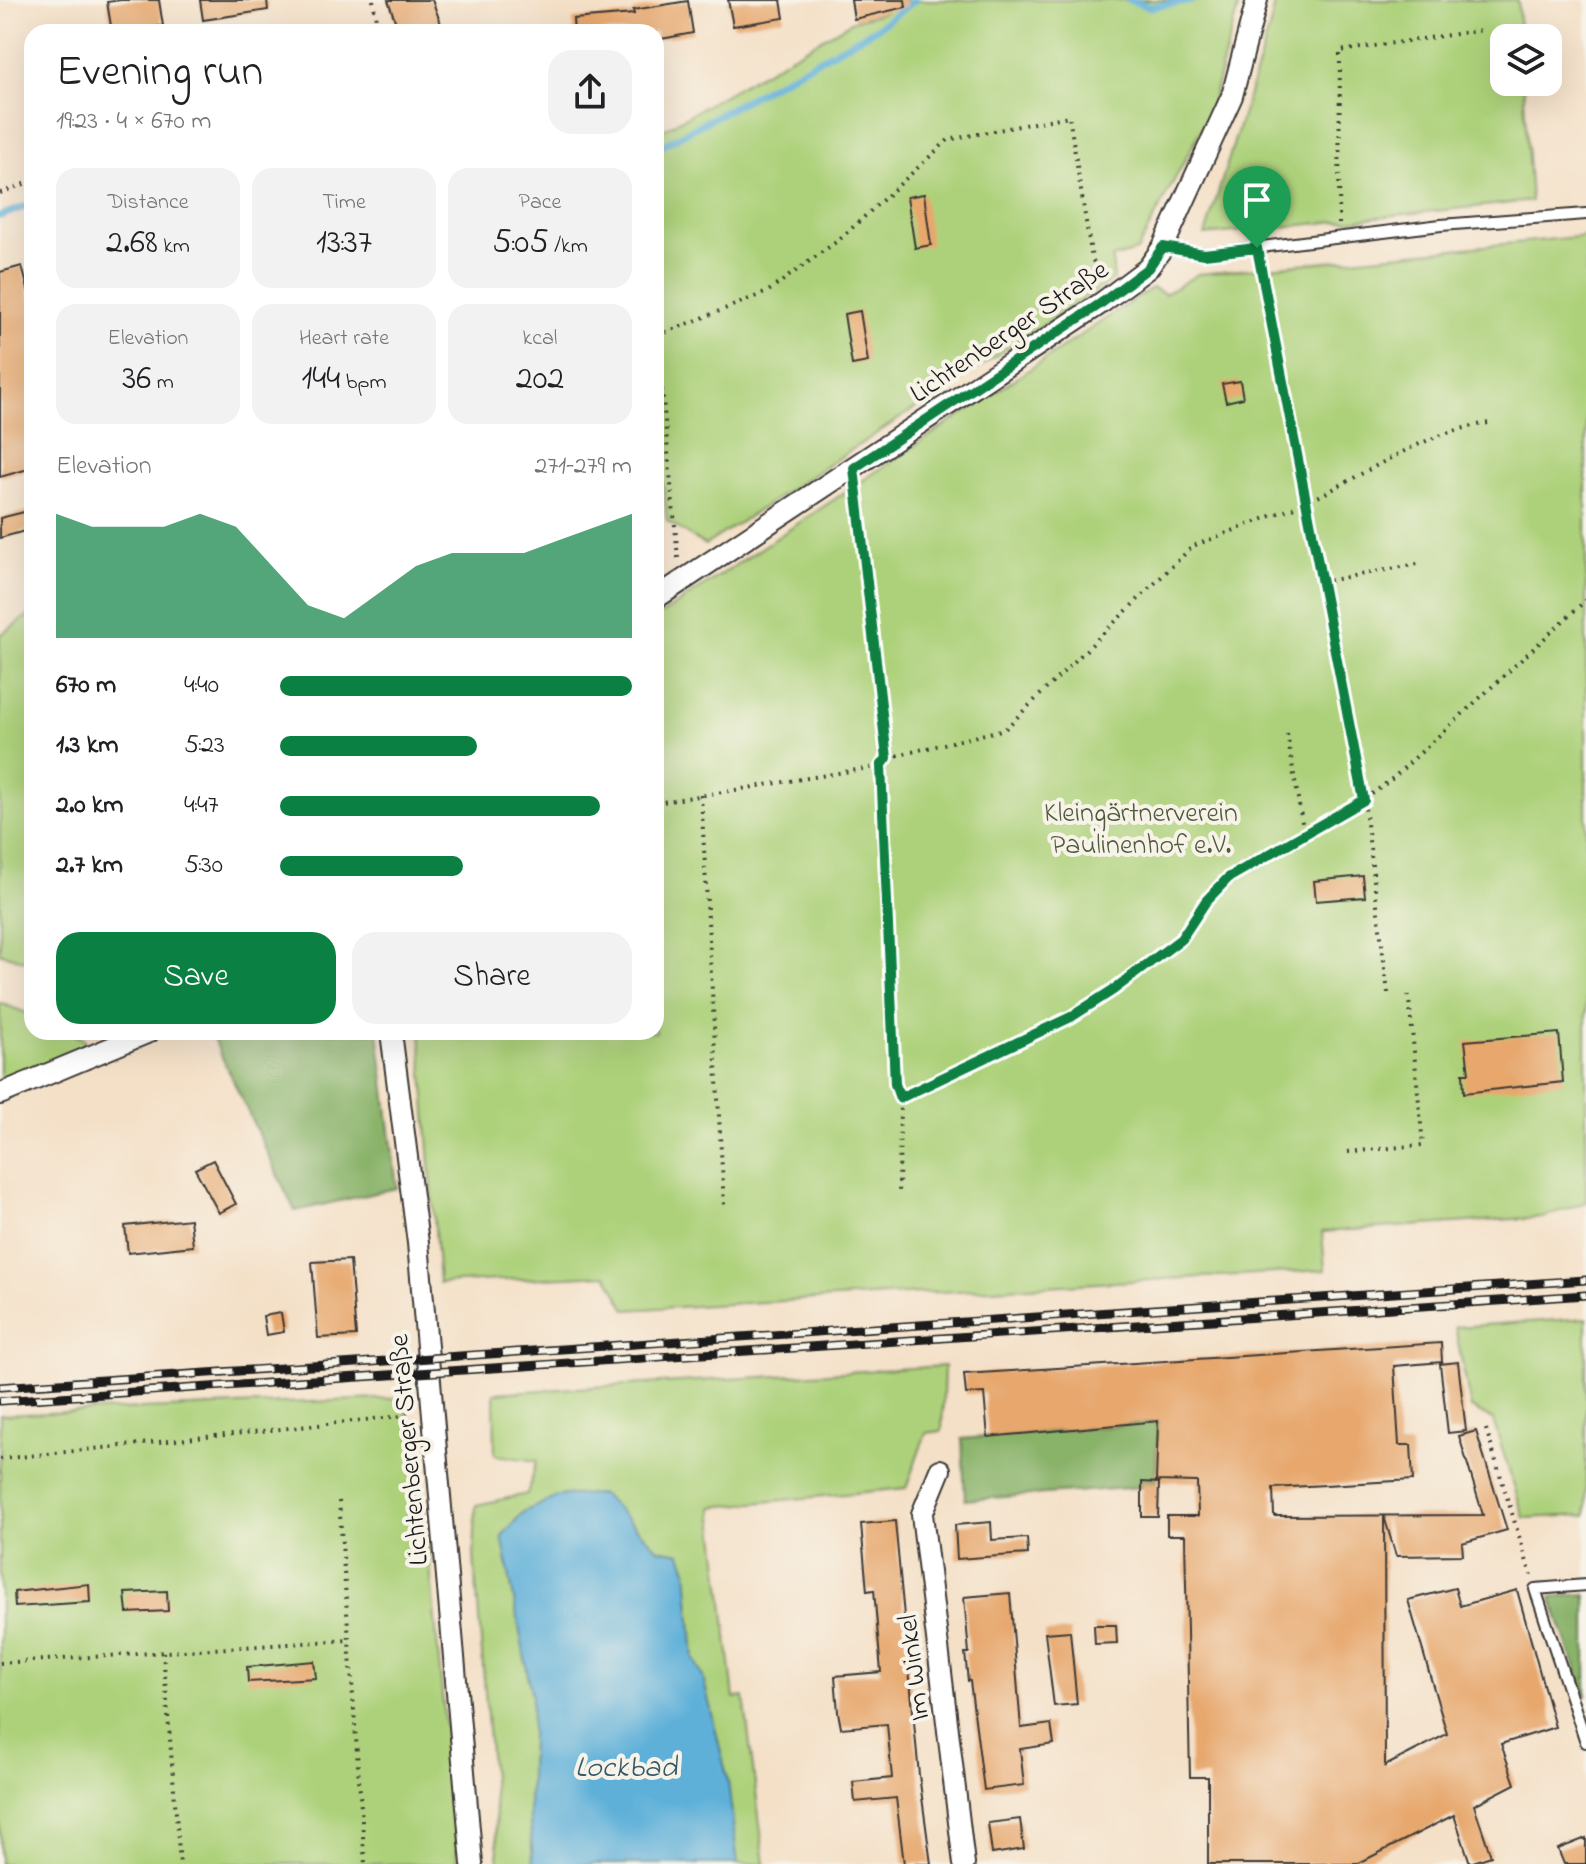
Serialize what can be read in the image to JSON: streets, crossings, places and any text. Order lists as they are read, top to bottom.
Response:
{
  "streets": {
    "street": ["Lichtenberger Straße", "Im Winkel"]
  },
  "water": ["Lockbad"],
  "parks": ["Kleingärtnerverein Paulinenhof e.V."],
  "page": {
    "heading": ["Evening run", "19:23 · 4 × 670 m"],
    "stats": [
      ["Distance", "2.68 km"],
      ["Time", "13:37"],
      ["Pace", "5:05 /km"],
      ["Elevation", "36 m"],
      ["Heart rate", "144 bpm"],
      ["kcal", "202"]
    ],
    "chart": ["Elevation", "271–279 m"],
    "list": [
      {
        "name": "670 m",
        "note": "4:40"
      },
      {
        "name": "1.3 km",
        "note": "5:23"
      },
      {
        "name": "2.0 km",
        "note": "4:47"
      },
      {
        "name": "2.7 km",
        "note": "5:30"
      }
    ],
    "buttons": ["Save", "Share"]
  }
}
